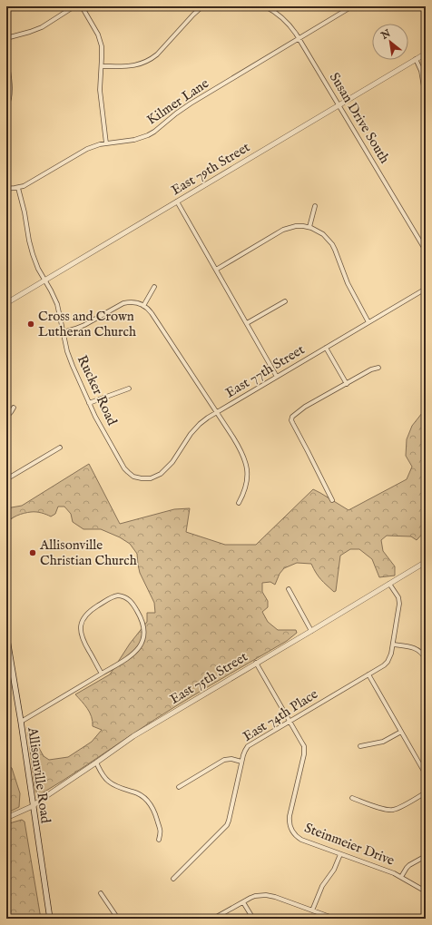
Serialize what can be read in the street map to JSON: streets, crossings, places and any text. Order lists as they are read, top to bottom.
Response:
{
  "streets": {
    "main road": ["Allisonville Road"],
    "street": [
      "Kilmer Lane",
      "Susan Drive South",
      "East 79th Street",
      "East 77th Street",
      "Rucker Road",
      "East 75th Street",
      "East 74th Place",
      "Steinmeier Drive"
    ]
  },
  "crossings": [
    ["Kilmer Lane", "Susan Drive South"],
    ["Kilmer Lane", "Rucker Road"],
    ["Susan Drive South", "East 79th Street"],
    ["East 79th Street", "Rucker Road"],
    ["East 77th Street", "Rucker Road"],
    ["East 75th Street", "East 74th Place"],
    ["East 75th Street", "Allisonville Road"],
    ["East 75th Street", "Steinmeier Drive"],
    ["East 74th Place", "Steinmeier Drive"]
  ],
  "places": ["Cross and Crown Lutheran Church", "Allisonville Christian Church"],
  "north": "top left"
}
